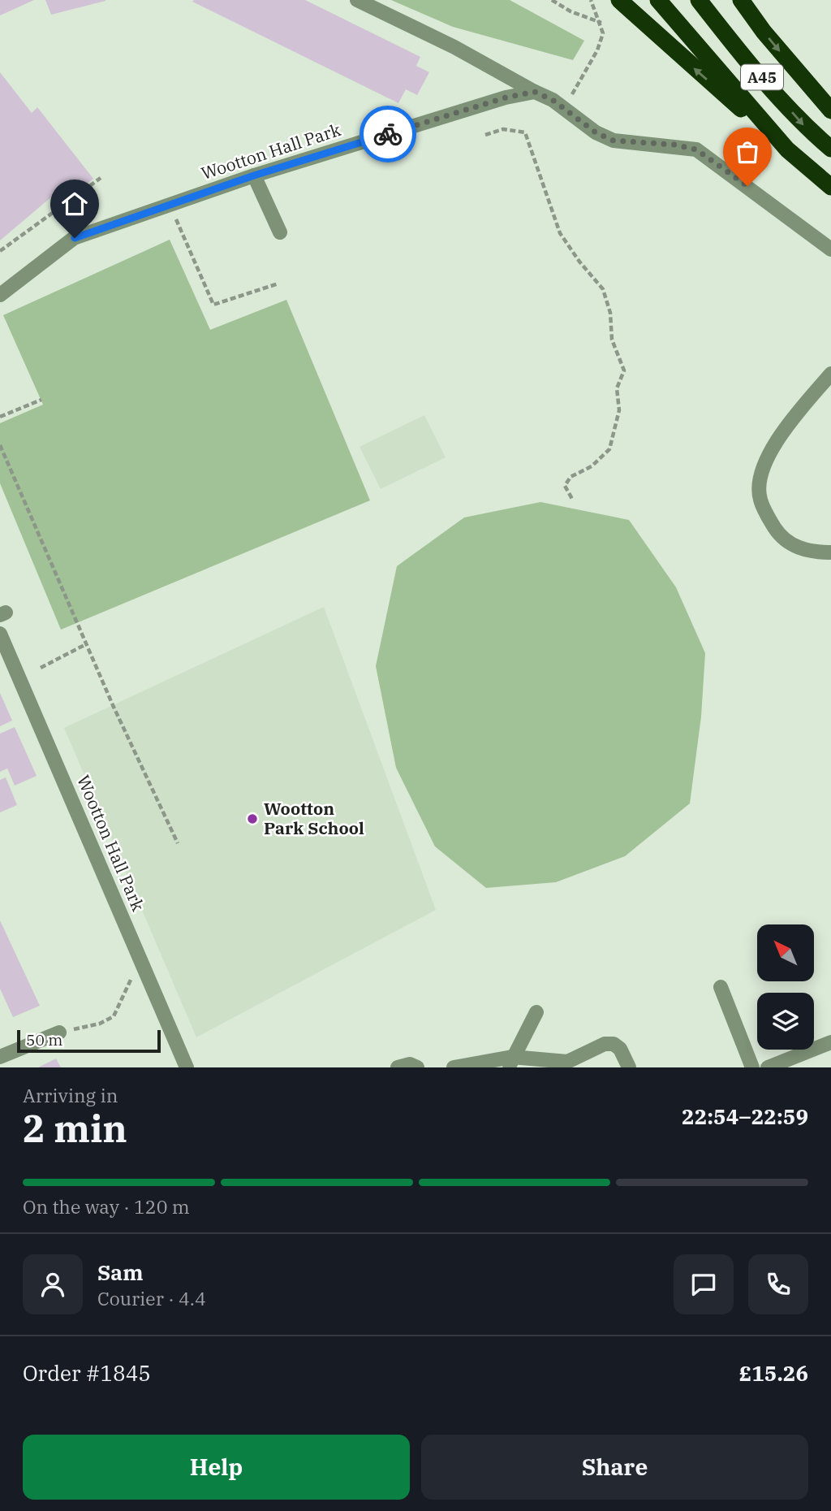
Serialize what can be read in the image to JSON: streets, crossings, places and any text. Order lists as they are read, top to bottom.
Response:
{
  "streets": {
    "highway": ["A45"],
    "street": ["Wootton Hall Park"]
  },
  "places": ["Wootton Park School"],
  "scale_bar": "50 m",
  "north": "top left",
  "page": {
    "scale": "50 m",
    "heading": ["2 min", "Arriving in", "22:54–22:59"],
    "panel": [
      "Sam",
      "Courier · 4.4",
      "Order #1845",
      "£15.26"
    ],
    "bar": "On the way · 120 m",
    "buttons": ["Help", "Share"]
  }
}
